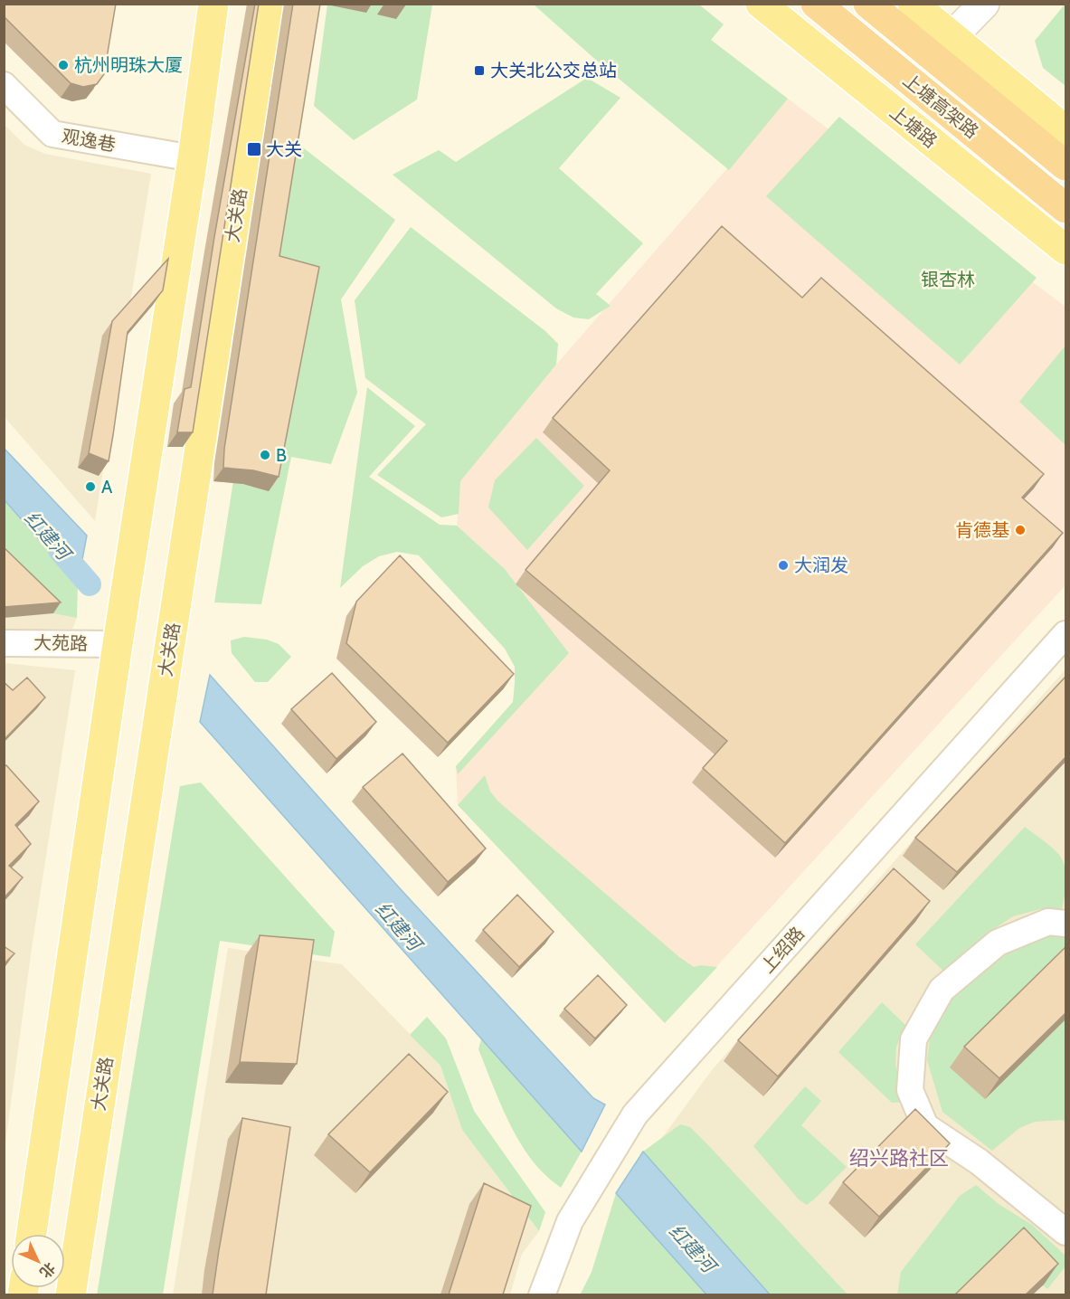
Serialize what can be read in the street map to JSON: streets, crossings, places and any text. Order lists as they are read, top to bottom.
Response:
{
  "streets": {
    "highway": ["上塘高架路"],
    "main road": ["上塘路", "大关路"],
    "street": ["观逸巷", "大苑路", "上绍路"]
  },
  "districts": ["绍兴路社区"],
  "water": ["红建河"],
  "parks": ["银杏林"],
  "places": {
    "other": [
      "杭州明珠大厦",
      "B",
      "A",
      "肯德基",
      "大润发"
    ],
    "transit": ["大关北公交总站", "大关"]
  },
  "north": "bottom right"
}
